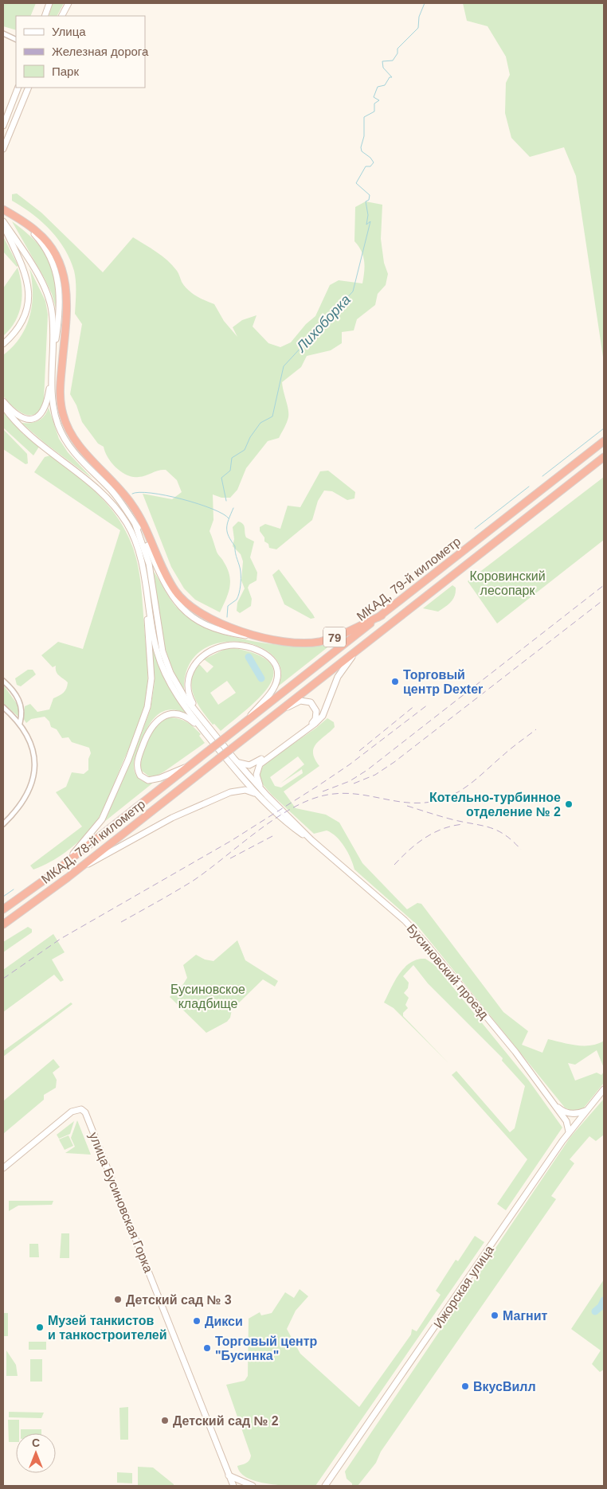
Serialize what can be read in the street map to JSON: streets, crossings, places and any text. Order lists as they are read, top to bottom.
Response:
{
  "streets": {
    "highway": ["МКАД, 79-й километр", "79", "МКАД, 78-й километр"],
    "main road": ["Бусиновский проезд", "улица Бусиновская Горка", "Ижорская улица"]
  },
  "crossings": [
    ["МКАД, 79-й километр", "79"],
    ["МКАД, 79-й километр", "МКАД, 78-й километр"],
    ["Бусиновский проезд", "Ижорская улица"]
  ],
  "water": ["Лихоборка"],
  "parks": ["Коровинский лесопарк", "Бусиновское кладбище"],
  "places": [
    "Торговый центр Dexter",
    "Котельно-турбинное отделение № 2",
    "Детский сад № 3",
    "Магнит",
    "Дикси",
    "Музей танкистов и танкостроителей",
    "Торговый центр \"Бусинка\"",
    "ВкусВилл",
    "Детский сад № 2"
  ],
  "legend": ["Улица", "Железная дорога", "Парк"],
  "north": "top"
}
